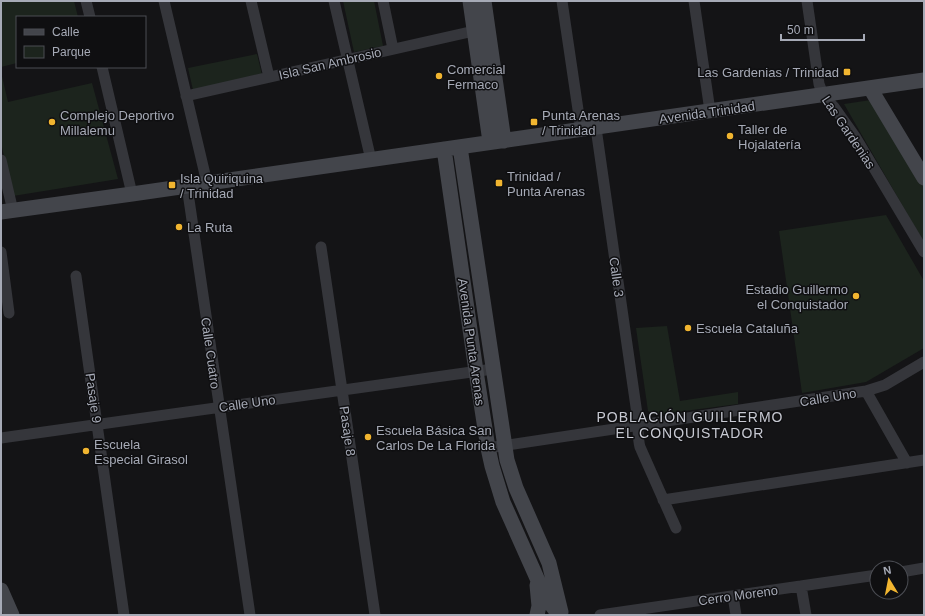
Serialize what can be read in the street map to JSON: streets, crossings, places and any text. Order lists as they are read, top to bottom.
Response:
{
  "streets": {
    "main road": ["Avenida Trinidad", "Avenida Punta Arenas"],
    "street": [
      "Isla San Ambrosio",
      "Las Gardenias",
      "Calle 3",
      "Calle Cuatro",
      "Calle Uno",
      "Pasaje 9",
      "Pasaje 8",
      "Cerro Moreno"
    ]
  },
  "crossings": [
    ["Avenida Trinidad", "Las Gardenias"],
    ["Avenida Trinidad", "Calle 3"],
    ["Avenida Trinidad", "Avenida Punta Arenas"],
    ["Avenida Trinidad", "Calle Cuatro"],
    ["Calle 3", "Calle Uno"],
    ["Avenida Punta Arenas", "Calle Uno"],
    ["Calle Cuatro", "Calle Uno"],
    ["Calle Uno", "Pasaje 9"],
    ["Calle Uno", "Pasaje 8"]
  ],
  "districts": ["POBLACIÓN GUILLERMO EL CONQUISTADOR"],
  "places": {
    "transit": [
      "Las Gardenias / Trinidad",
      "Punta Arenas / Trinidad",
      "Trinidad / Punta Arenas",
      "Isla Quiriquina / Trinidad"
    ],
    "other": [
      "Comercial Fermaco",
      "Complejo Deportivo Millalemu",
      "Taller de Hojalatería",
      "La Ruta",
      "Estadio Guillermo el Conquistador",
      "Escuela Cataluña",
      "Escuela Básica San Carlos De La Florida",
      "Escuela Especial Girasol"
    ]
  },
  "legend": ["Calle", "Parque"],
  "scale_bar": "50 m",
  "north": "top"
}
